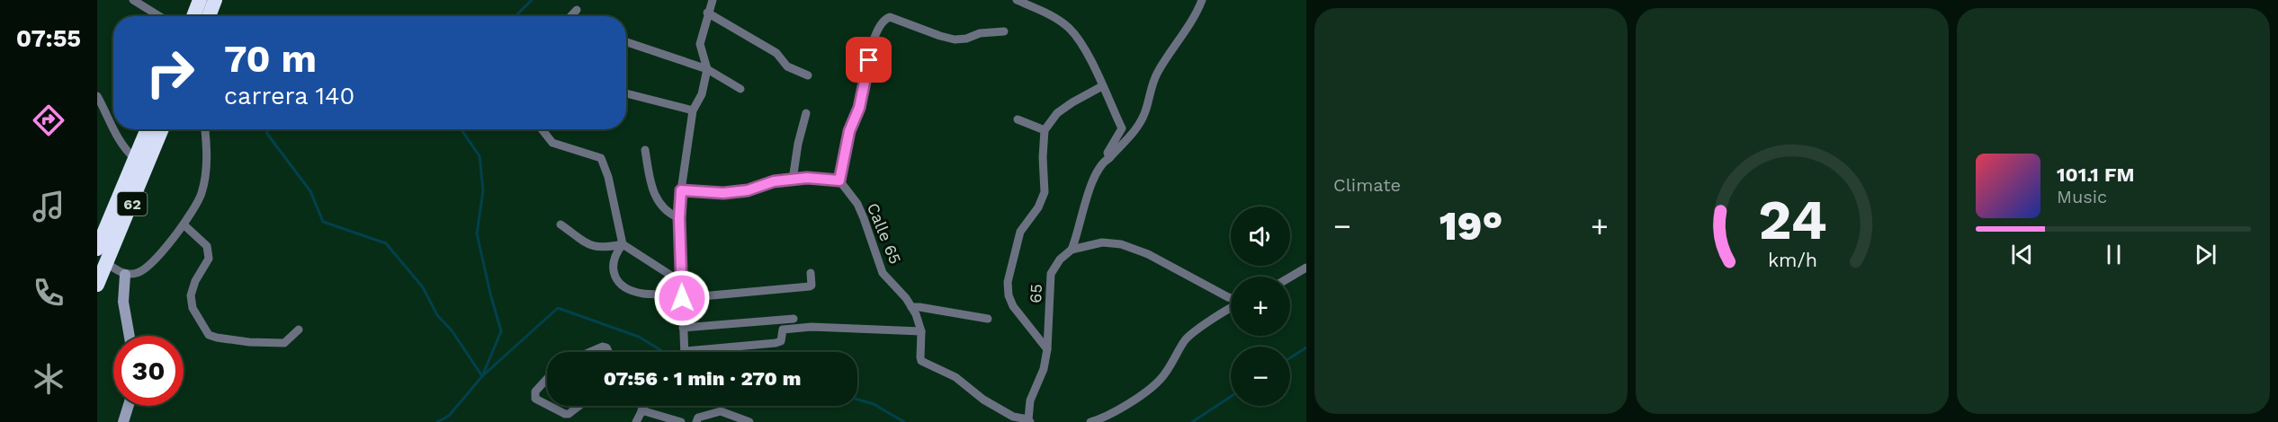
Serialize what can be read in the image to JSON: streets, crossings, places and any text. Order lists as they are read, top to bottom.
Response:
{
  "streets": {
    "highway": ["62"],
    "street": ["Calle 65", "65"]
  },
  "crossings": [
    ["Calle 65", "65"]
  ],
  "page": {
    "tabs": "07:55",
    "tile": "Climate",
    "turn": ["70 m", "carrera 140"],
    "song": ["101.1 FM", "Music"],
    "heat": ["−", "19°", "+"],
    "map_buttons": ["+", "−"],
    "limit": "30",
    "trip": "07:56 · 1 min · 270 m",
    "gauge": ["24", "km/h"]
  }
}
